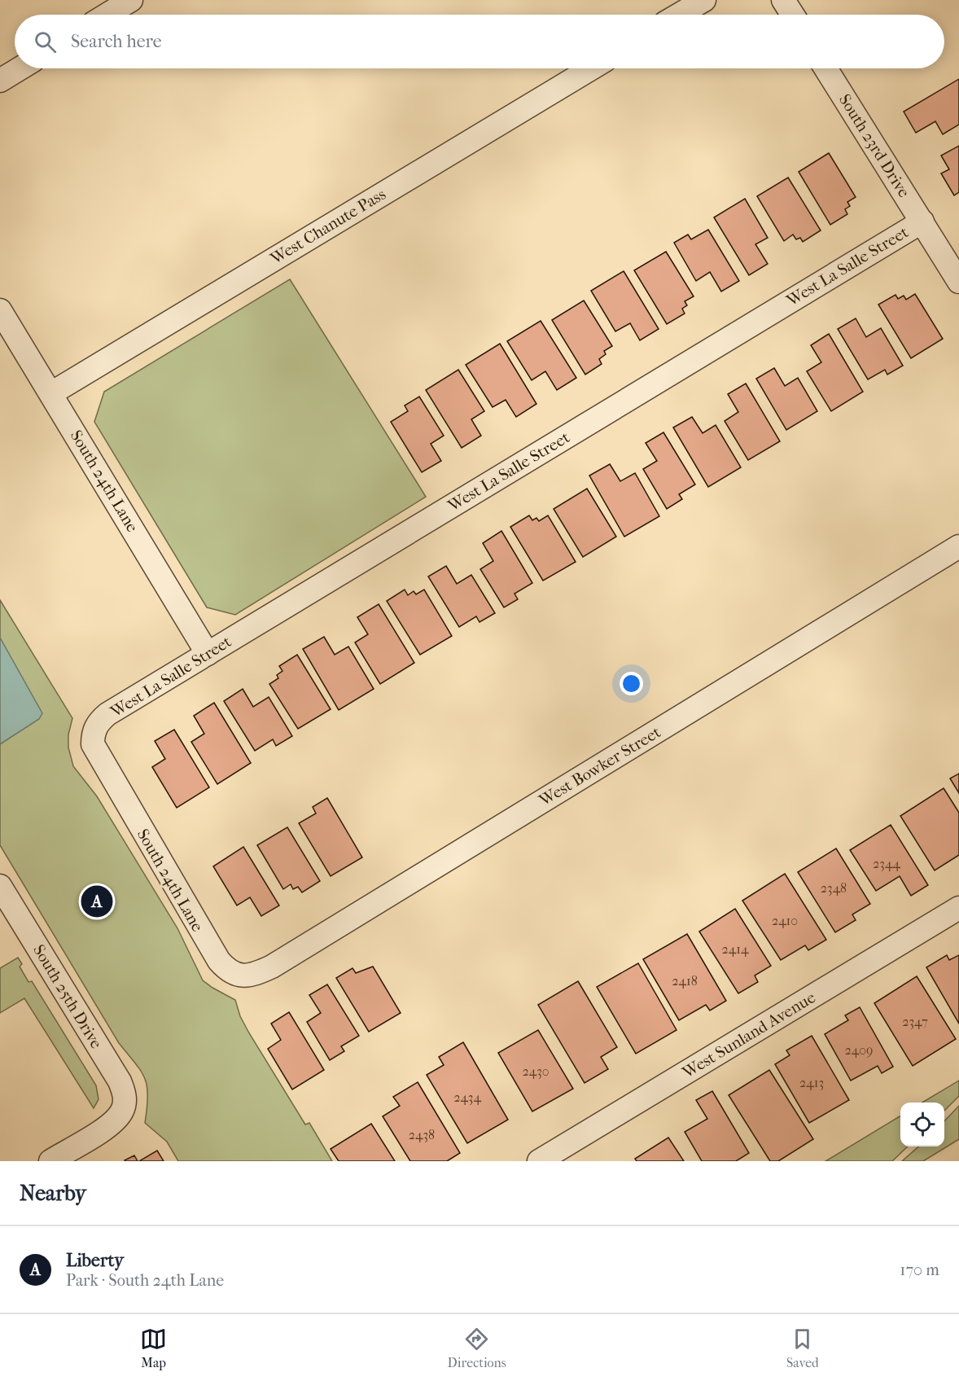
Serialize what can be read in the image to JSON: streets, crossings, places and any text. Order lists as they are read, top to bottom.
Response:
{
  "streets": {
    "street": [
      "South 23rd Drive",
      "West Chanute Pass",
      "West La Salle Street",
      "South 24th Lane",
      "West Bowker Street",
      "South 25th Drive",
      "West Sunland Avenue"
    ]
  },
  "crossings": [
    ["South 23rd Drive", "West La Salle Street"],
    ["West Chanute Pass", "South 24th Lane"],
    ["West La Salle Street", "South 24th Lane"],
    ["South 24th Lane", "West Bowker Street"]
  ],
  "house_numbers": [
    "2344",
    "2348",
    "2410",
    "2414",
    "2418",
    "2347",
    "2409",
    "2430",
    "2413",
    "2434",
    "2438"
  ],
  "page": {
    "search": "Search here",
    "pins": "A",
    "heading": "Nearby",
    "list": [
      {
        "mark": "A",
        "name": "Liberty",
        "note": "Park · South 24th Lane",
        "value": "170 m"
      }
    ],
    "nav": ["Map", "Directions", "Saved"]
  }
}
